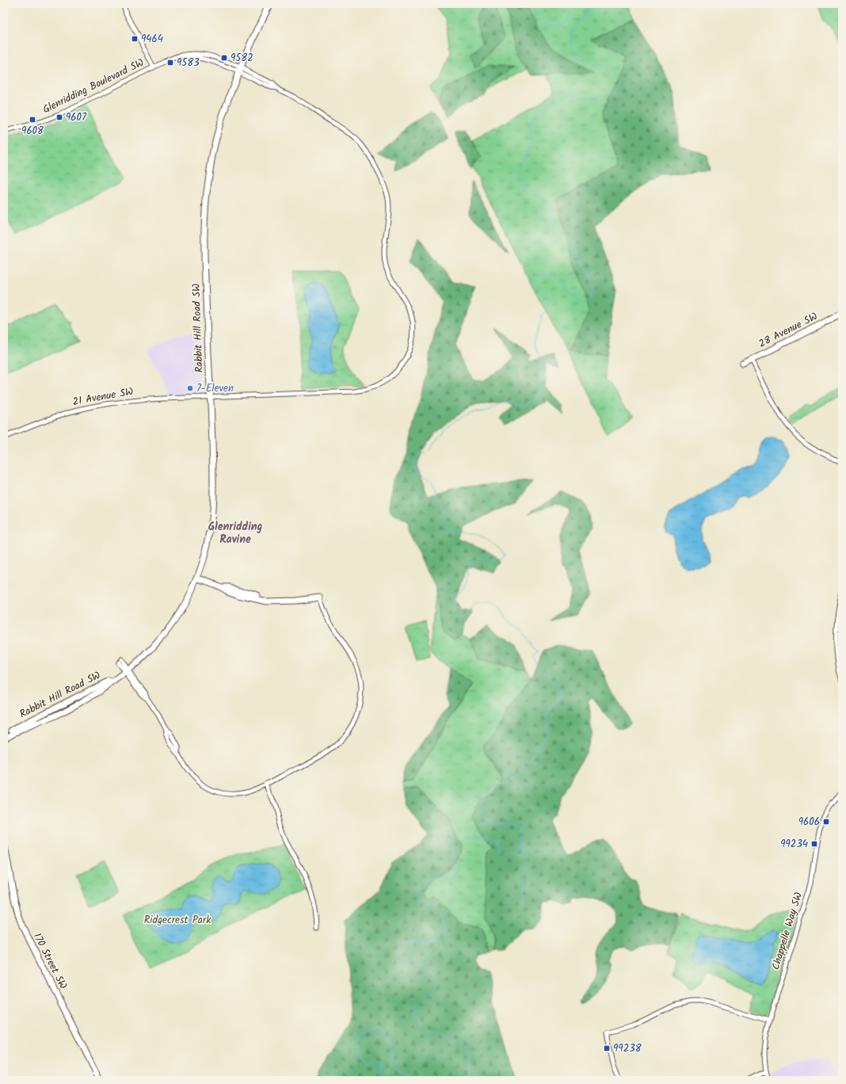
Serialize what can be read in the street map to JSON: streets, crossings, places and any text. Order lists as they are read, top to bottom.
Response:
{
  "streets": {
    "main road": ["Rabbit Hill Road SW", "28 Avenue SW", "170 Street SW"],
    "street": ["Glenridding Boulevard SW", "21 Avenue SW", "Chappelle Way SW"]
  },
  "crossings": [
    ["Glenridding Boulevard SW", "Rabbit Hill Road SW"],
    ["Glenridding Boulevard SW", "21 Avenue SW"],
    ["Rabbit Hill Road SW", "21 Avenue SW"]
  ],
  "districts": ["Glenridding Ravine"],
  "parks": ["Ridgecrest Park"],
  "places": {
    "transit": [
      "9464",
      "9582",
      "9583",
      "9607",
      "9608",
      "9606",
      "99234",
      "99238"
    ],
    "other": ["7-Eleven"]
  }
}
